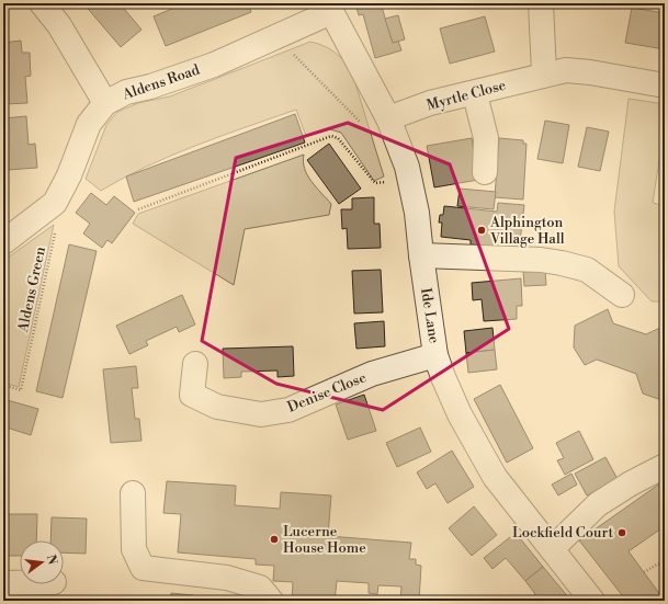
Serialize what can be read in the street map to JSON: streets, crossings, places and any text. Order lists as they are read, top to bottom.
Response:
{
  "streets": {
    "street": [
      "Aldens Road",
      "Myrtle Close",
      "Ide Lane",
      "Denise Close"
    ],
    "path": ["Aldens Green"]
  },
  "crossings": [
    ["Aldens Road", "Aldens Green"],
    ["Aldens Road", "Ide Lane"],
    ["Myrtle Close", "Ide Lane"],
    ["Ide Lane", "Denise Close"]
  ],
  "places": ["Alphington Village Hall", "Lockfield Court", "Lucerne House Home"],
  "north": "right"
}
